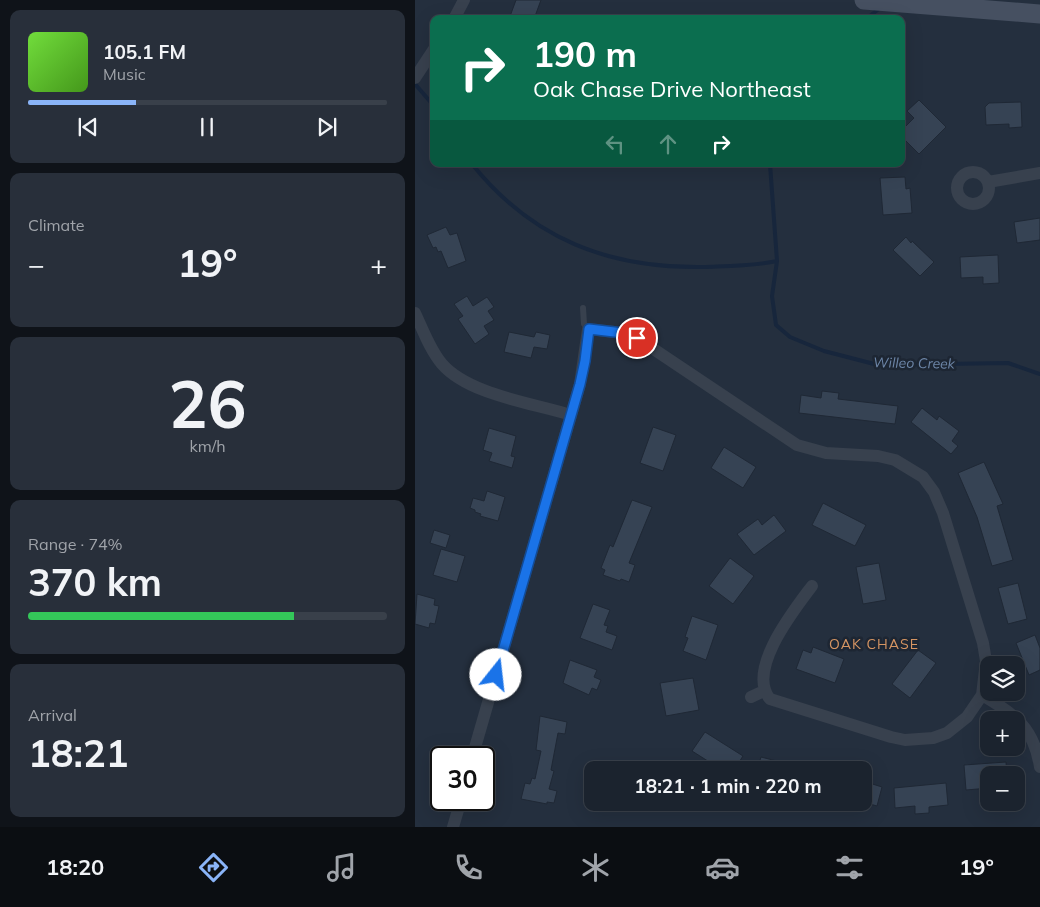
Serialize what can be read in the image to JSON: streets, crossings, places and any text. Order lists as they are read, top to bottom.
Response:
{
  "districts": ["OAK CHASE"],
  "water": ["Willeo Creek"],
  "page": {
    "turn": ["190 m", "Oak Chase Drive Northeast"],
    "song": ["105.1 FM", "Music"],
    "tile": [
      "Climate",
      ["26", "km/h"],
      ["Range · 74%", "370 km"],
      ["Arrival", "18:21"]
    ],
    "heat": ["−", "19°", "+"],
    "map_buttons": ["+", "−"],
    "limit": "30",
    "trip": "18:21 · 1 min · 220 m",
    "tabs": ["18:20", "19°"]
  }
}
